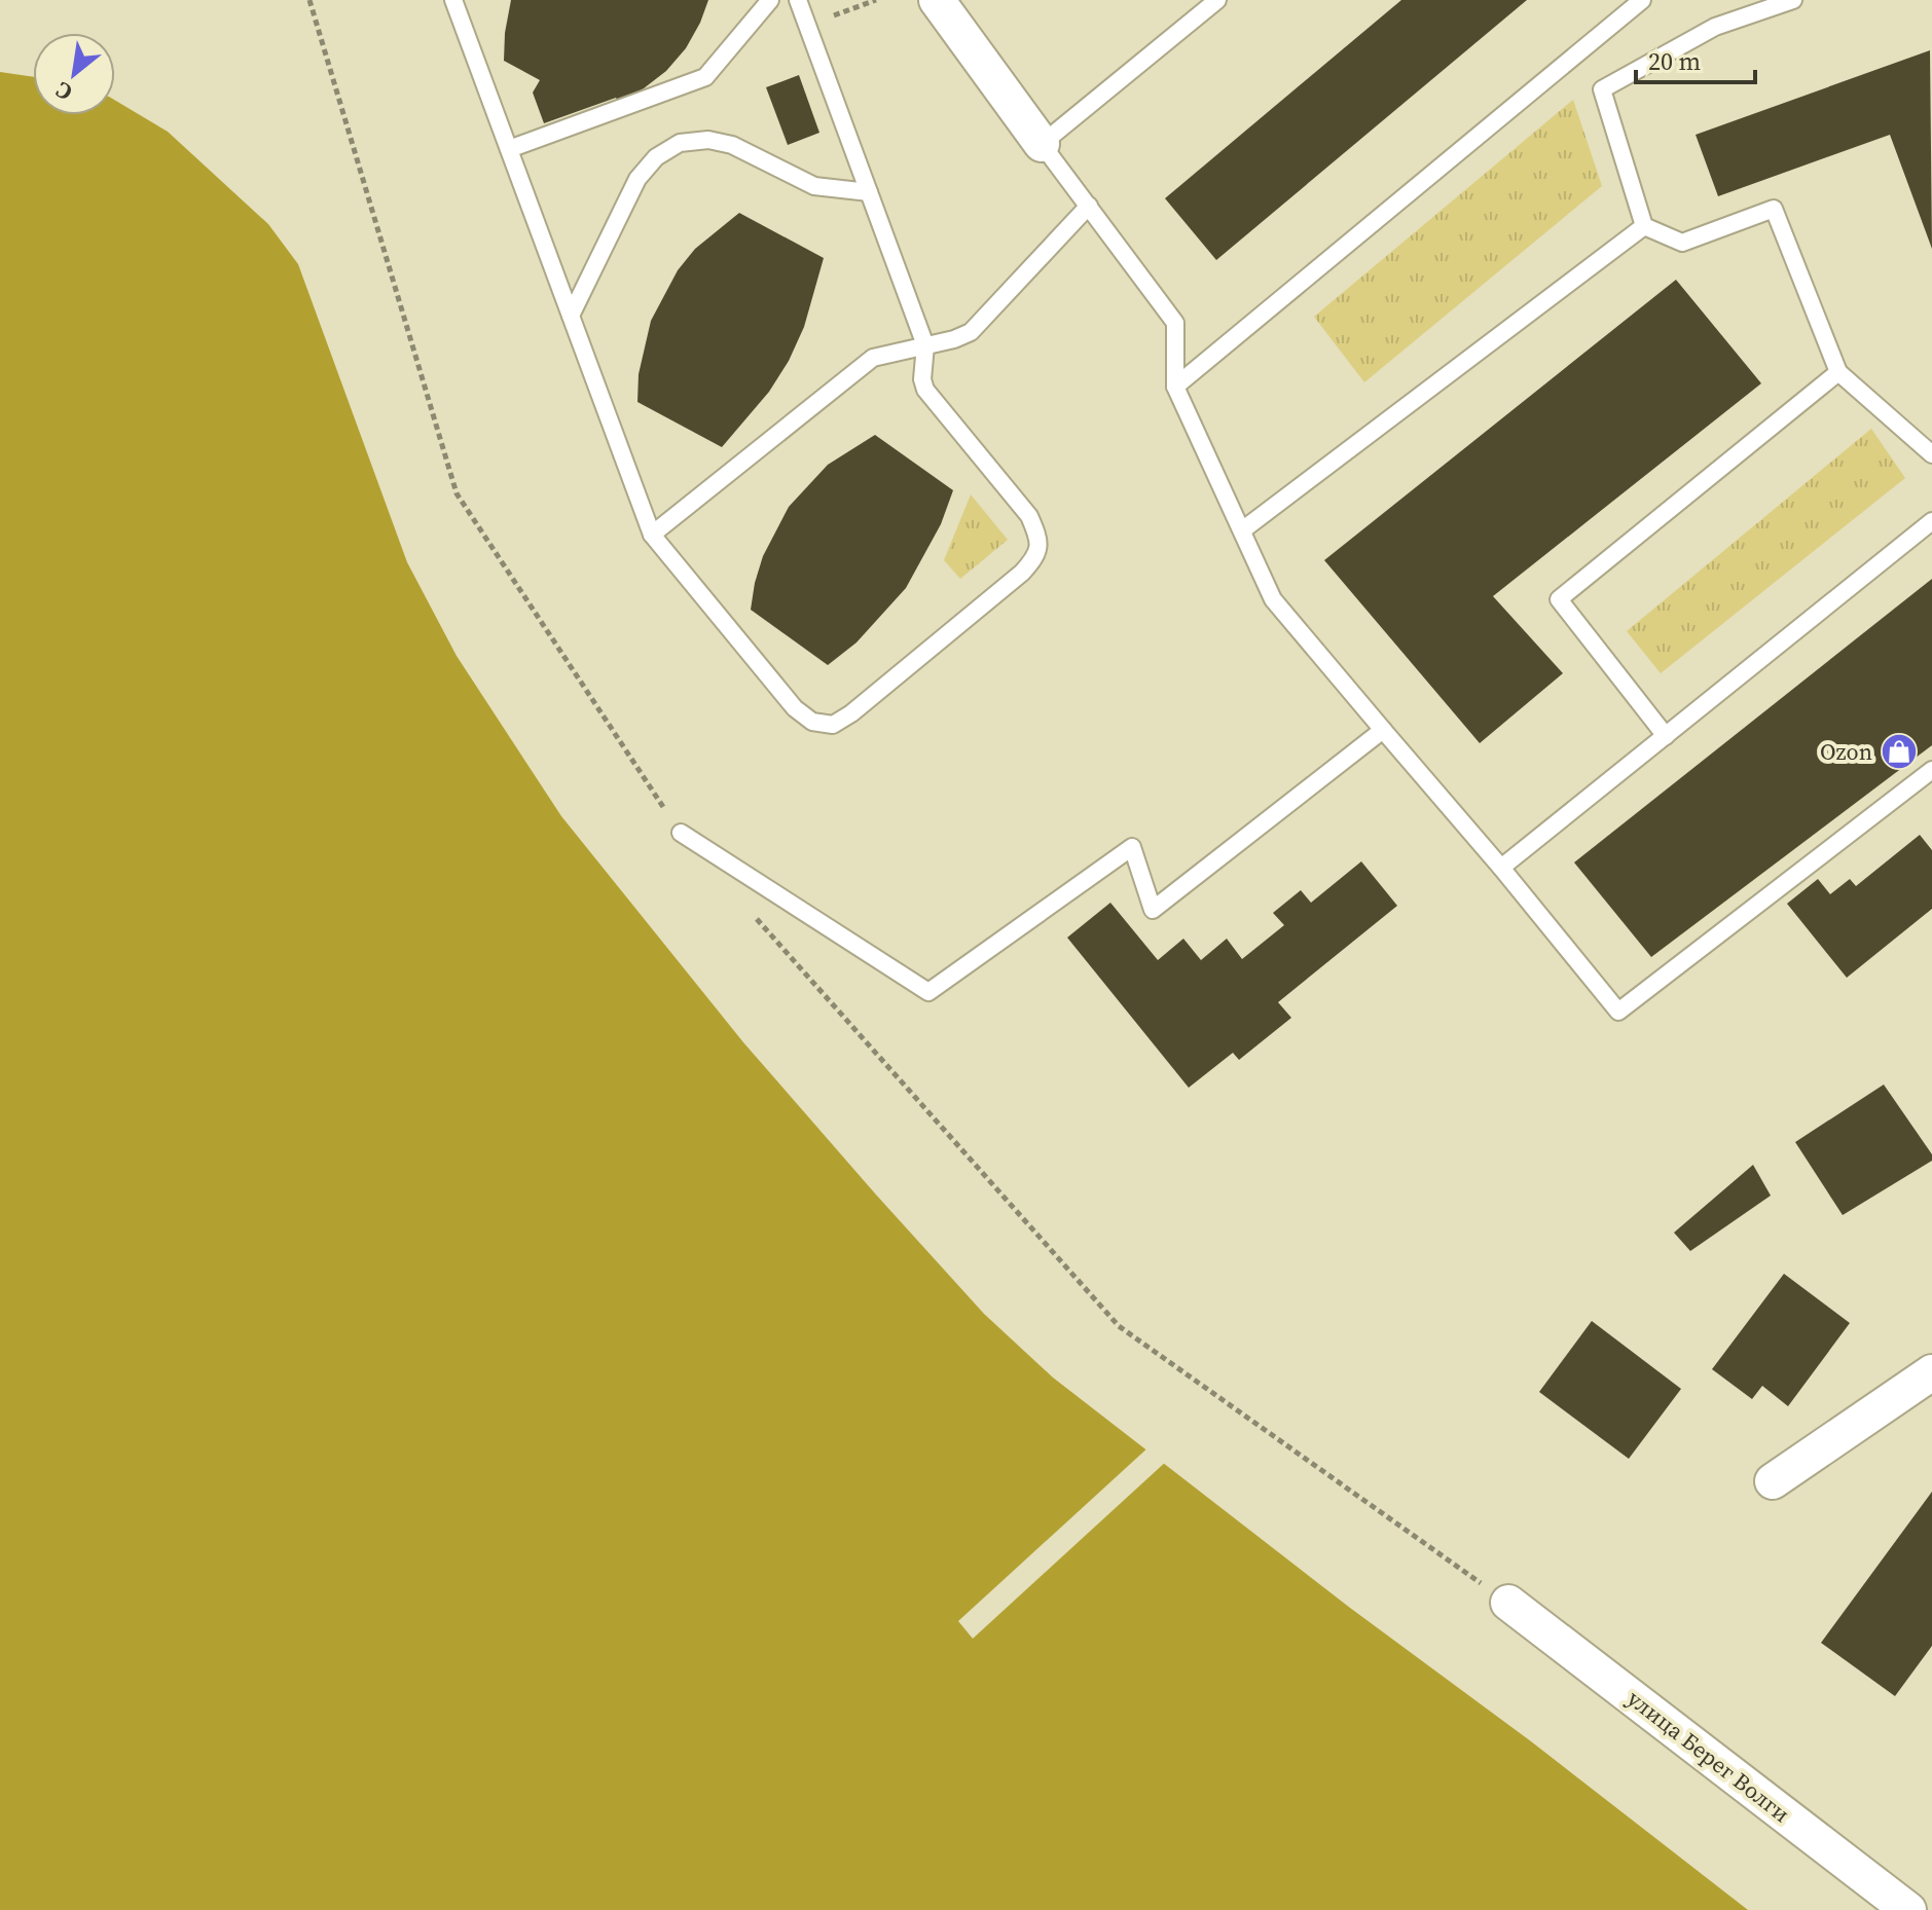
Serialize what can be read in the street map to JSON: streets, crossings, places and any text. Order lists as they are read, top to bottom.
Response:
{
  "streets": {
    "street": ["улица Берег Волги"]
  },
  "places": {
    "shop": ["Ozon"]
  },
  "scale_bar": "20 m",
  "north": "bottom left"
}
